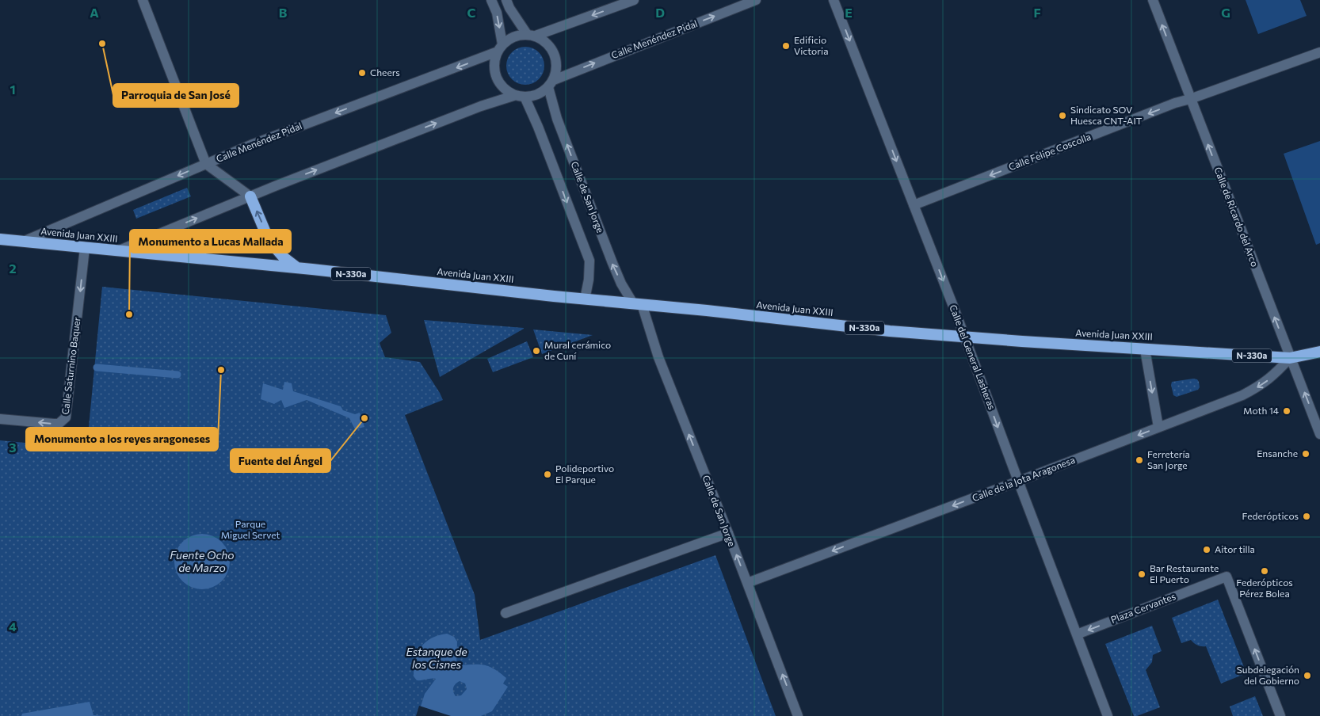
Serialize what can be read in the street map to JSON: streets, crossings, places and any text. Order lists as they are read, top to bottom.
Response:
{
  "streets": {
    "highway": ["Avenida Juan XXIII", "N-330a"],
    "street": [
      "Calle Menéndez Pidal",
      "Calle Felipe Coscolla",
      "Calle de San Jorge",
      "Calle de Ricardo del Arco",
      "Calle del General Lasheras",
      "Calle Saturnino Baquer",
      "Calle de la Jota Aragonesa",
      "Plaza Cervantes"
    ]
  },
  "crossings": [
    ["Calle Menéndez Pidal", "Calle de San Jorge"],
    ["Calle Menéndez Pidal", "Avenida Juan XXIII"],
    ["Calle Felipe Coscolla", "Calle de Ricardo del Arco"],
    ["Calle Felipe Coscolla", "Calle del General Lasheras"],
    ["Calle de San Jorge", "Avenida Juan XXIII"],
    ["Calle de San Jorge", "Calle de la Jota Aragonesa"],
    ["Calle de Ricardo del Arco", "Avenida Juan XXIII"],
    ["Calle de Ricardo del Arco", "N-330a"],
    ["Calle de Ricardo del Arco", "Calle de la Jota Aragonesa"],
    ["Avenida Juan XXIII", "N-330a"],
    ["Avenida Juan XXIII", "Calle del General Lasheras"],
    ["Avenida Juan XXIII", "Calle Saturnino Baquer"],
    ["Avenida Juan XXIII", "Calle de la Jota Aragonesa"],
    ["N-330a", "Calle de la Jota Aragonesa"],
    ["Calle del General Lasheras", "Calle de la Jota Aragonesa"],
    ["Calle del General Lasheras", "Plaza Cervantes"]
  ],
  "one_way": [
    "Calle Felipe Coscolla",
    "Calle de Ricardo del Arco",
    "Calle del General Lasheras",
    "Calle Saturnino Baquer",
    "Calle de la Jota Aragonesa"
  ],
  "water": ["Fuente Ocho de Marzo", "Estanque de los Cisnes"],
  "parks": ["Parque Miguel Servet"],
  "places": [
    "Parroquia de San José",
    "Edificio Victoria",
    "Cheers",
    "Sindicato SOV Huesca CNT-AIT",
    "Monumento a Lucas Mallada",
    "Mural cerámico de Cuní",
    "Monumento a los reyes aragoneses",
    "Moth 14",
    "Fuente del Ángel",
    "Ensanche",
    "Ferretería San Jorge",
    "Polideportivo El Parque",
    "Federópticos",
    "Aitor tilla",
    "Federópticos Pérez Bolea",
    "Bar Restaurante El Puerto",
    "Subdelegación del Gobierno"
  ],
  "grid": {
    "columns": [
      "A",
      "B",
      "C",
      "D",
      "E",
      "F",
      "G"
    ],
    "rows": [
      "1",
      "2",
      "3",
      "4"
    ]
  }
}
